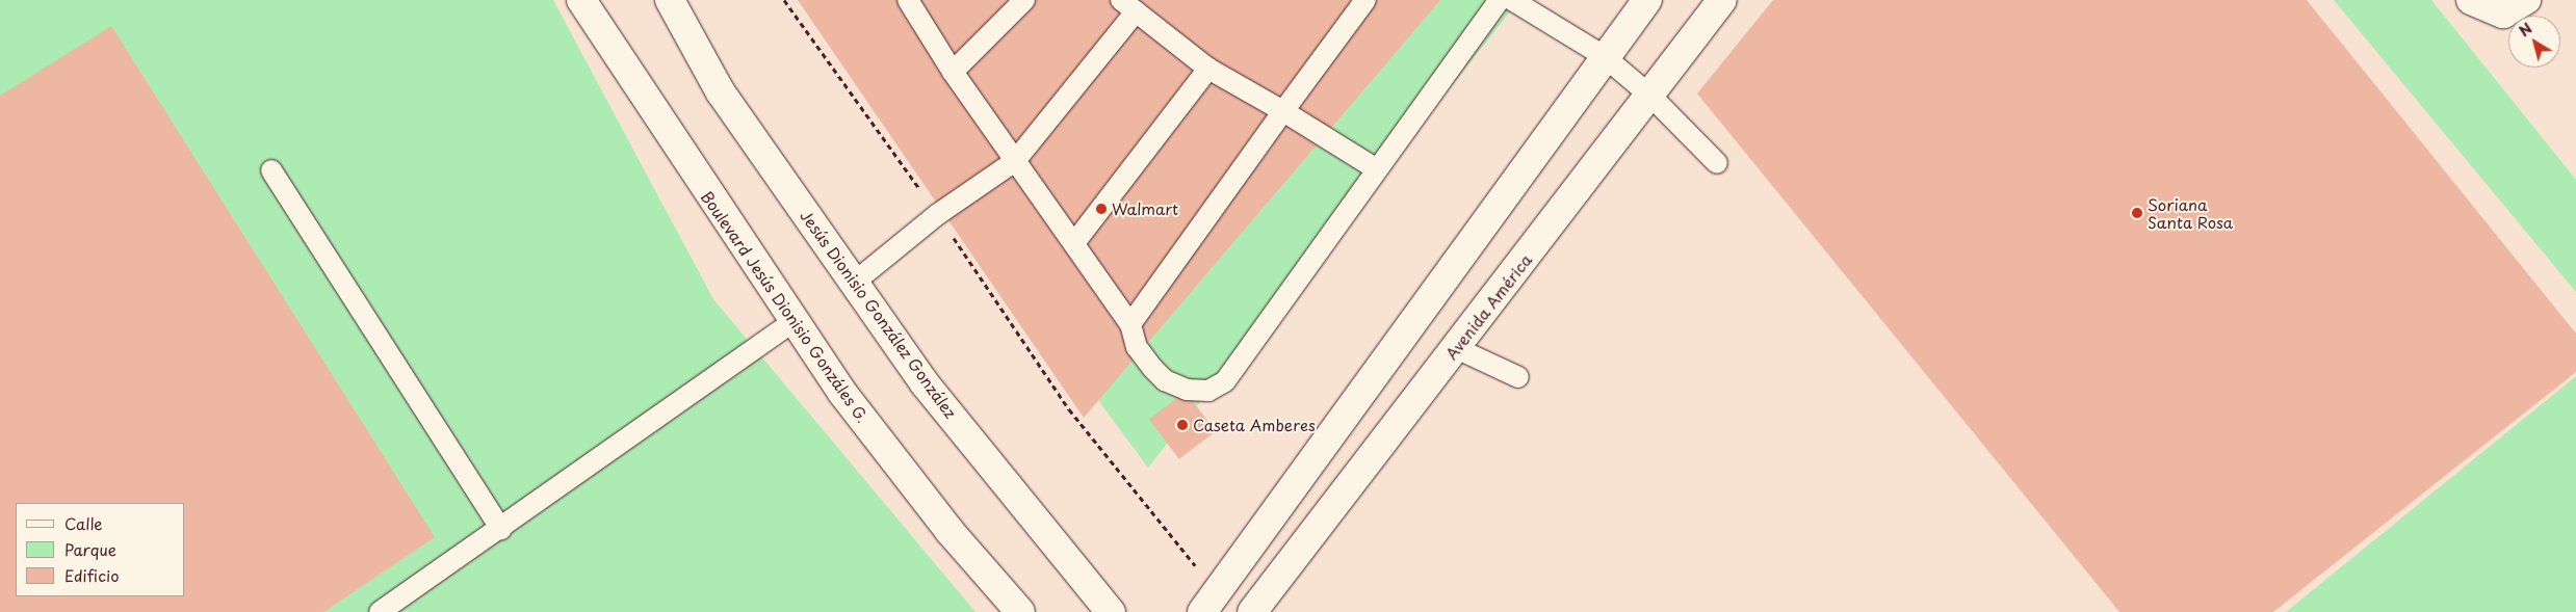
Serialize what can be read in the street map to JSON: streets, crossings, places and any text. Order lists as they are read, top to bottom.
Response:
{
  "streets": {
    "main road": ["Boulevard Jesús Dionisio Gonzáles G.", "Avenida América", "Jesús Dionisio González González"]
  },
  "places": ["Walmart", "Soriana Santa Rosa", "Caseta Amberes"],
  "legend": ["Calle", "Parque", "Edificio"],
  "north": "top left"
}
